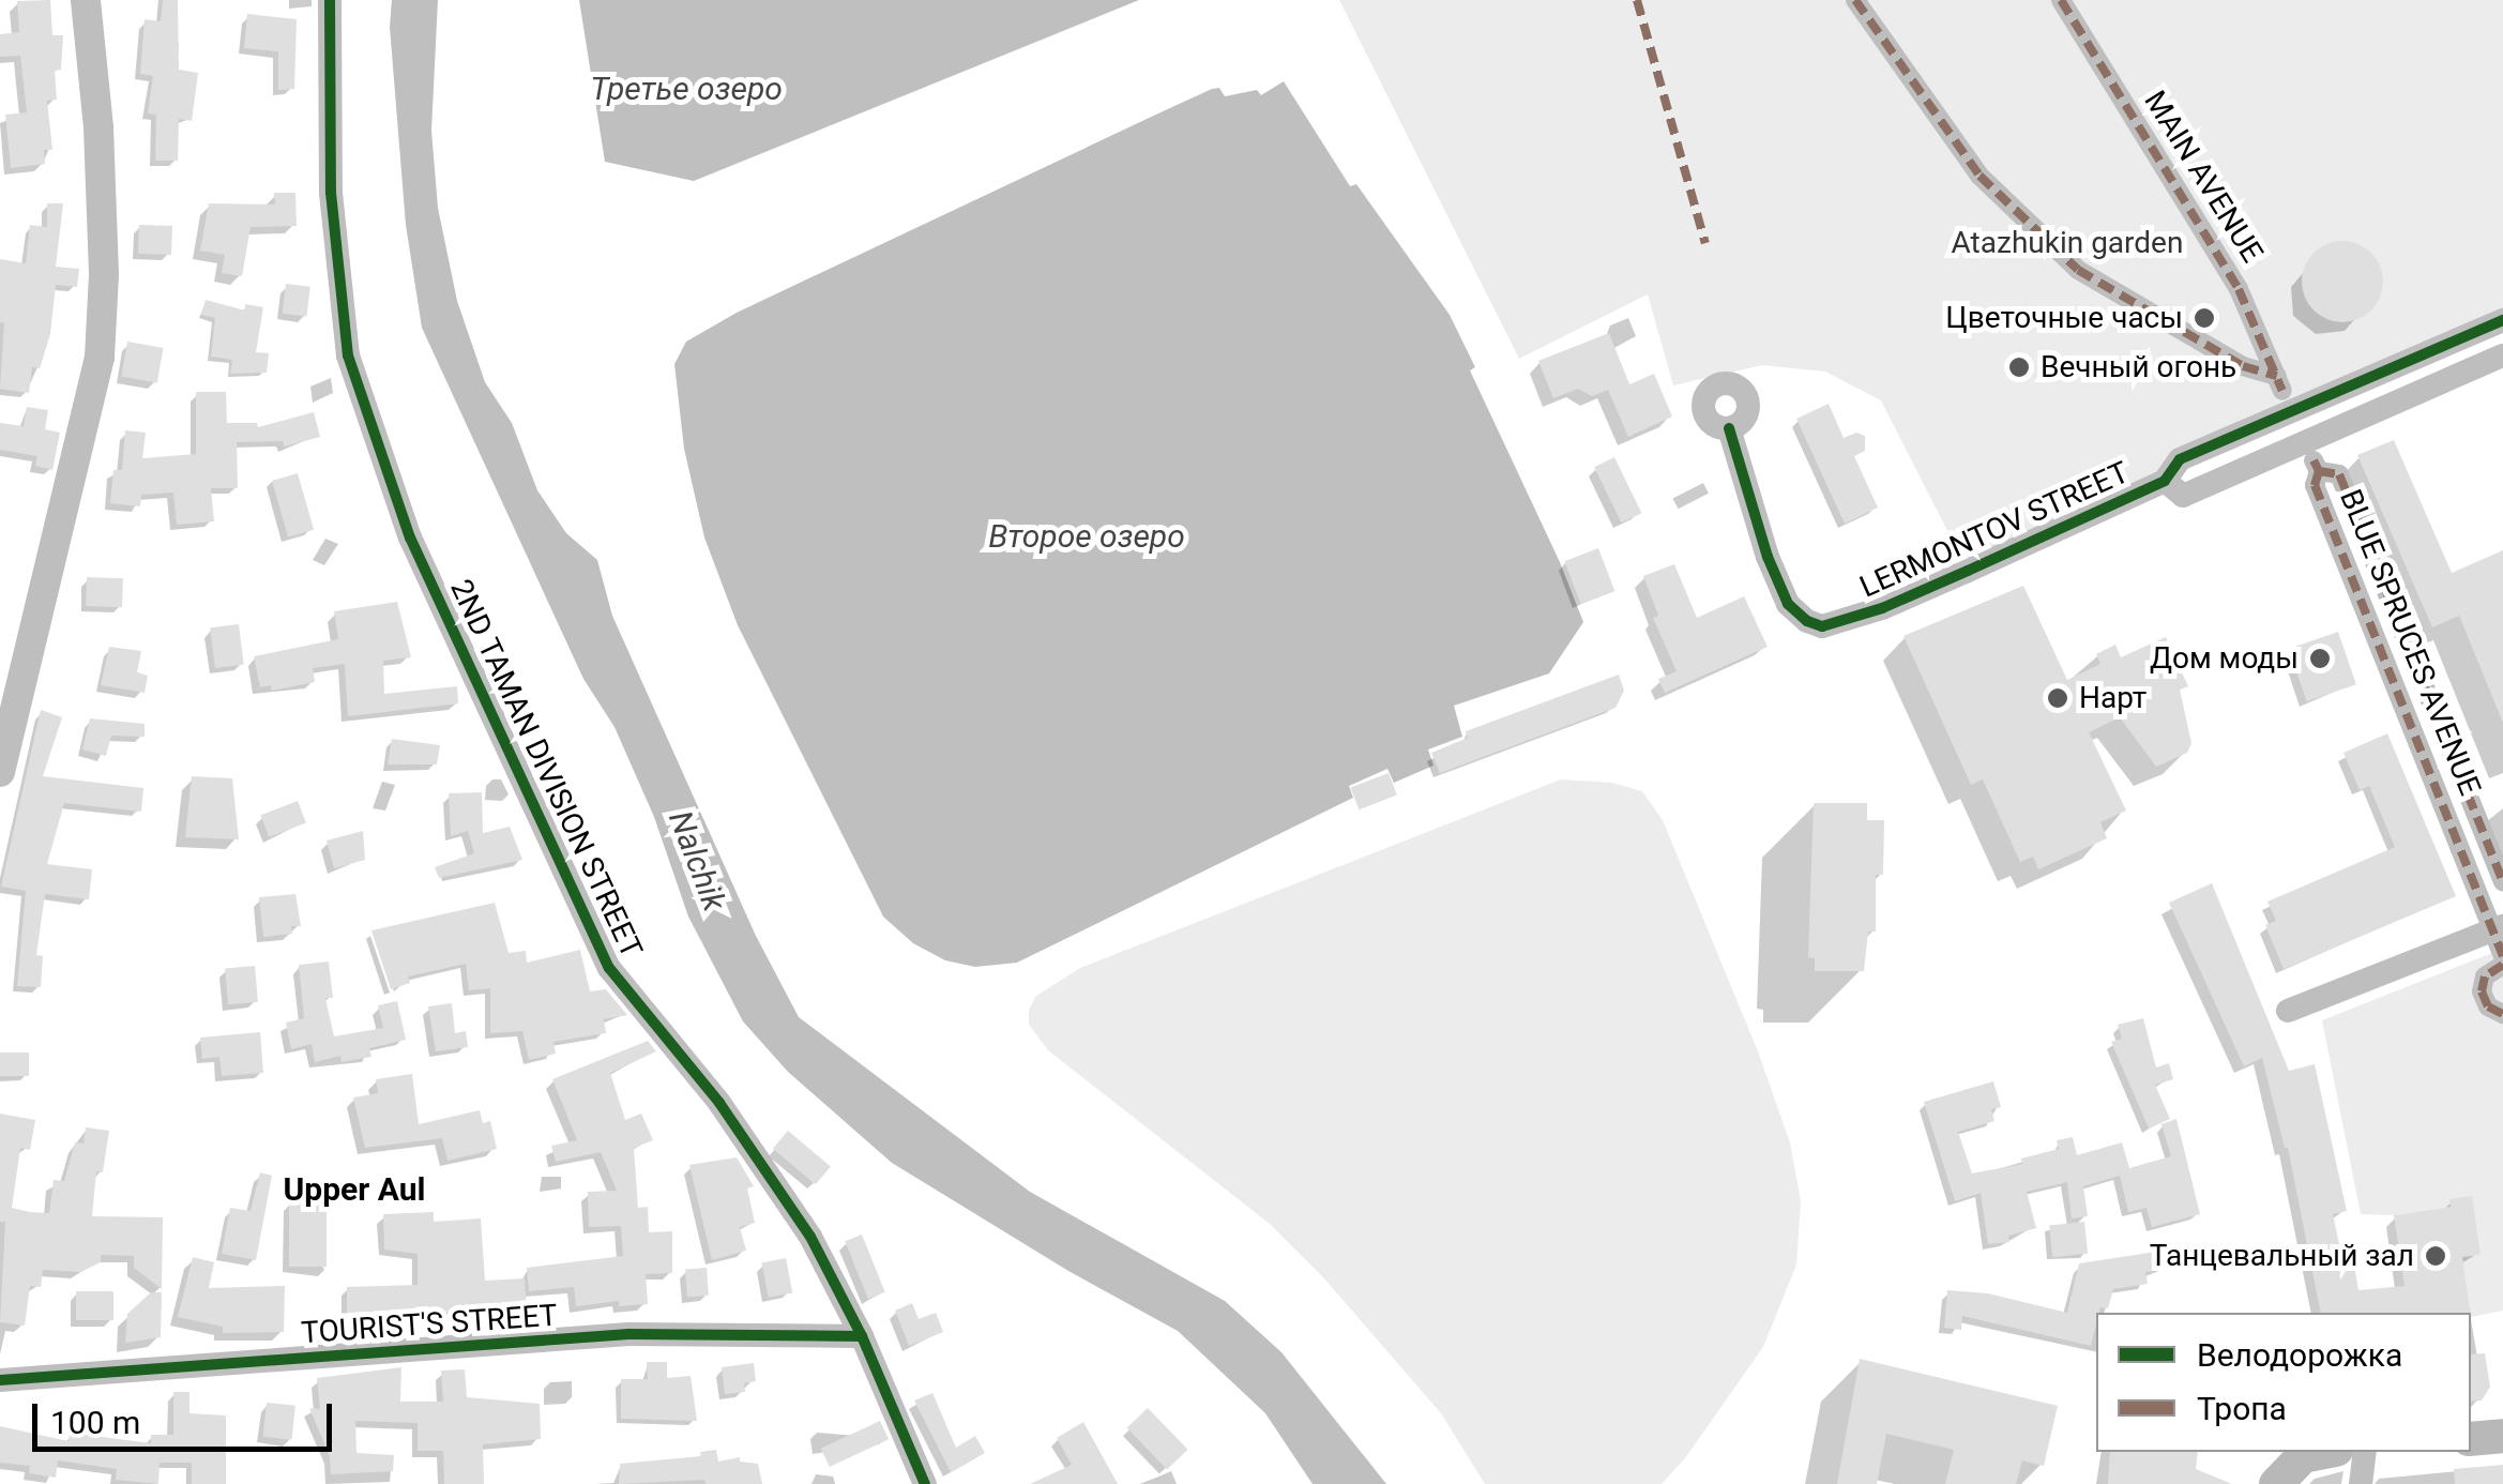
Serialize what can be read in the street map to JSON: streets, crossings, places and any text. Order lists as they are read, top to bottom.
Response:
{
  "streets": {
    "street": [
      "MAIN AVENUE",
      "LERMONTOV STREET",
      "BLUE SPRUCES AVENUE",
      "2ND TAMAN DIVISION STREET",
      "TOURIST'S STREET"
    ]
  },
  "crossings": [
    ["2ND TAMAN DIVISION STREET", "TOURIST'S STREET"]
  ],
  "districts": ["Upper Aul"],
  "water": ["Третье озеро", "Второе озеро", "Nalchik"],
  "parks": ["Atazhukin garden"],
  "places": [
    "Цветочные часы",
    "Вечный огонь",
    "Дом моды",
    "Нарт",
    "Танцевальный зал"
  ],
  "legend": ["Велодорожка", "Тропа"],
  "scale_bar": "100 m"
}
